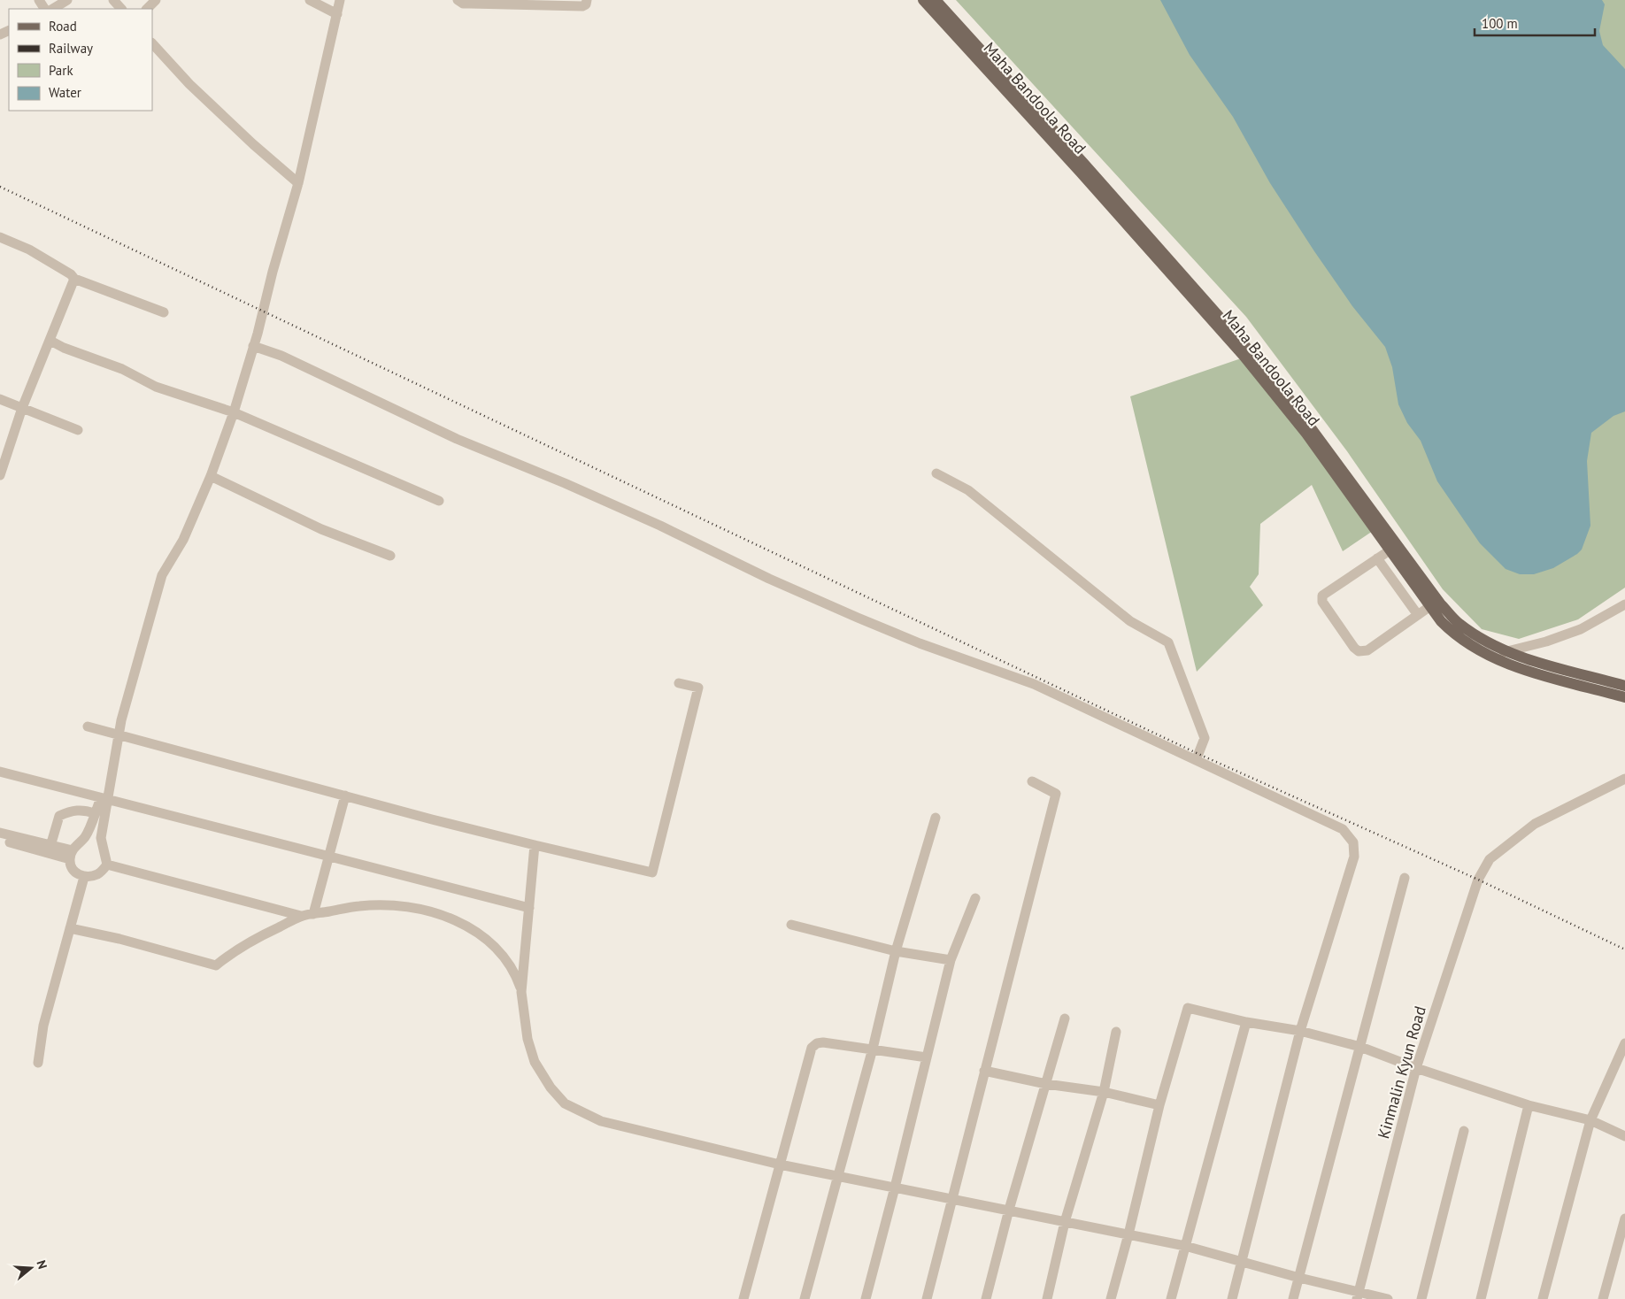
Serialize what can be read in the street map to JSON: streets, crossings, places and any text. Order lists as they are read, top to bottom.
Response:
{
  "streets": {
    "main road": ["Maha Bandoola Road"],
    "street": ["Kinmalin Kyun Road"]
  },
  "legend": [
    "Road",
    "Railway",
    "Park",
    "Water"
  ],
  "scale_bar": "100 m",
  "north": "right"
}
